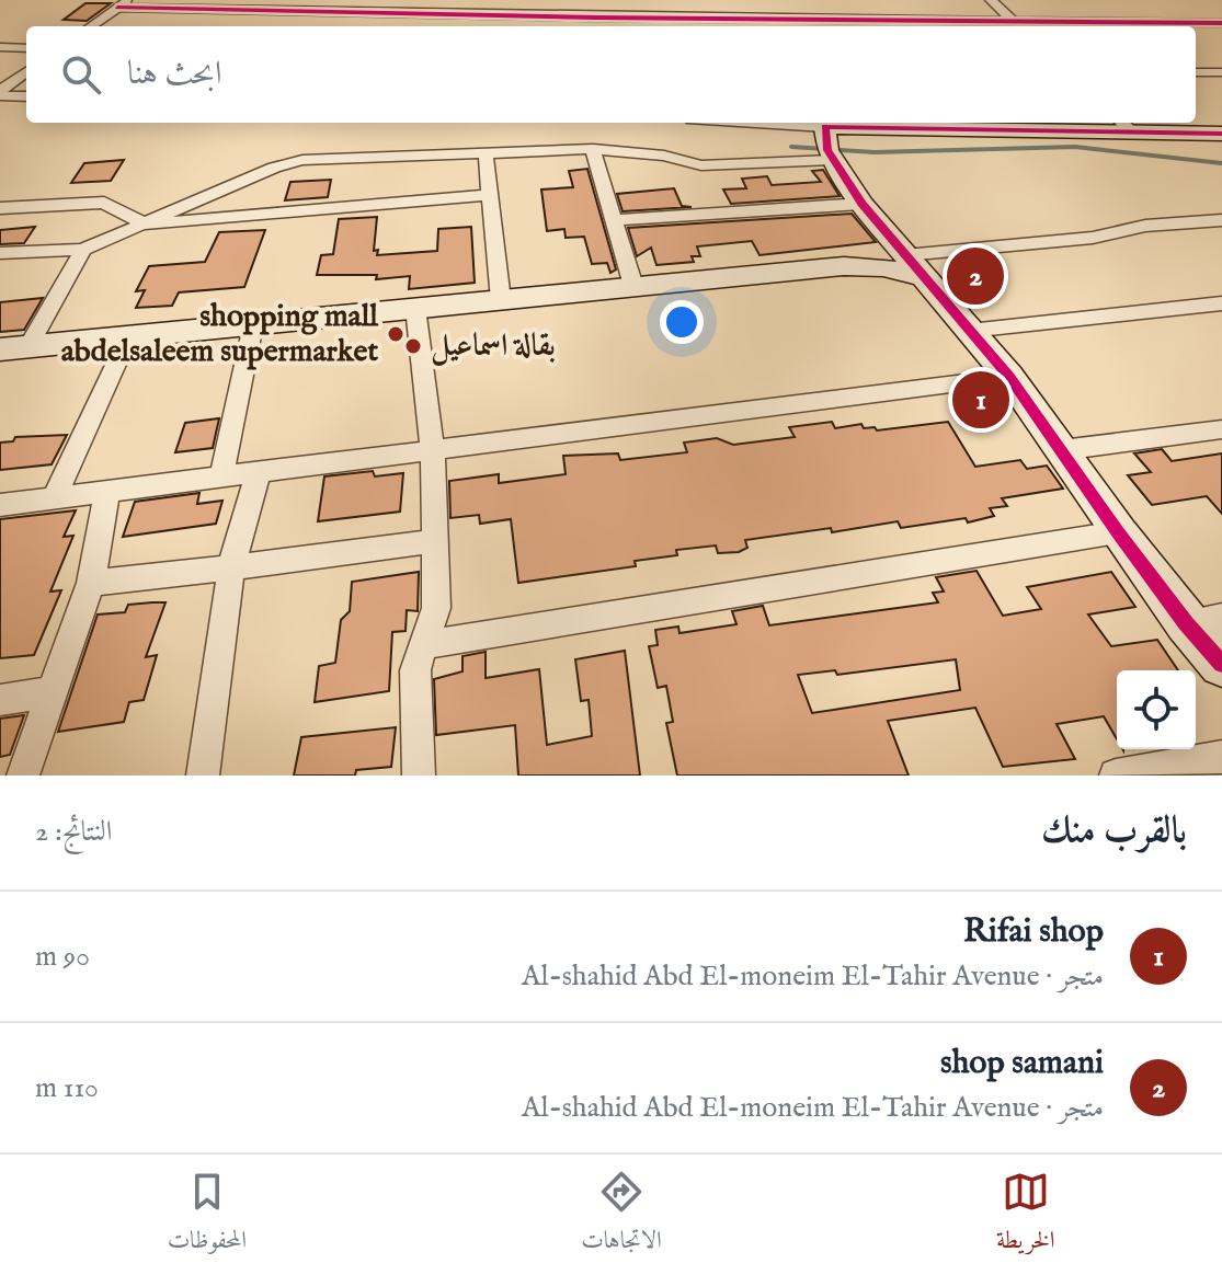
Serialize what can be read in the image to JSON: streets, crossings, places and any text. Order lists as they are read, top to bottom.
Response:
{
  "places": ["shopping mall abdelsaleem supermarket", "بقالة اسماعيل"],
  "page": {
    "search": "ابحث هنا",
    "pins": ["2", "1"],
    "heading": ["بالقرب منك", "النتائج: 2"],
    "list": [
      {
        "mark": "1",
        "name": "Rifai shop",
        "note": "متجر · Al-shahid Abd El-moneim El-Tahir Avenue",
        "value": "90 m"
      },
      {
        "mark": "2",
        "name": "shop samani",
        "note": "متجر · Al-shahid Abd El-moneim El-Tahir Avenue",
        "value": "110 m"
      }
    ],
    "nav": ["الخريطة", "الاتجاهات", "المحفوظات"]
  }
}
